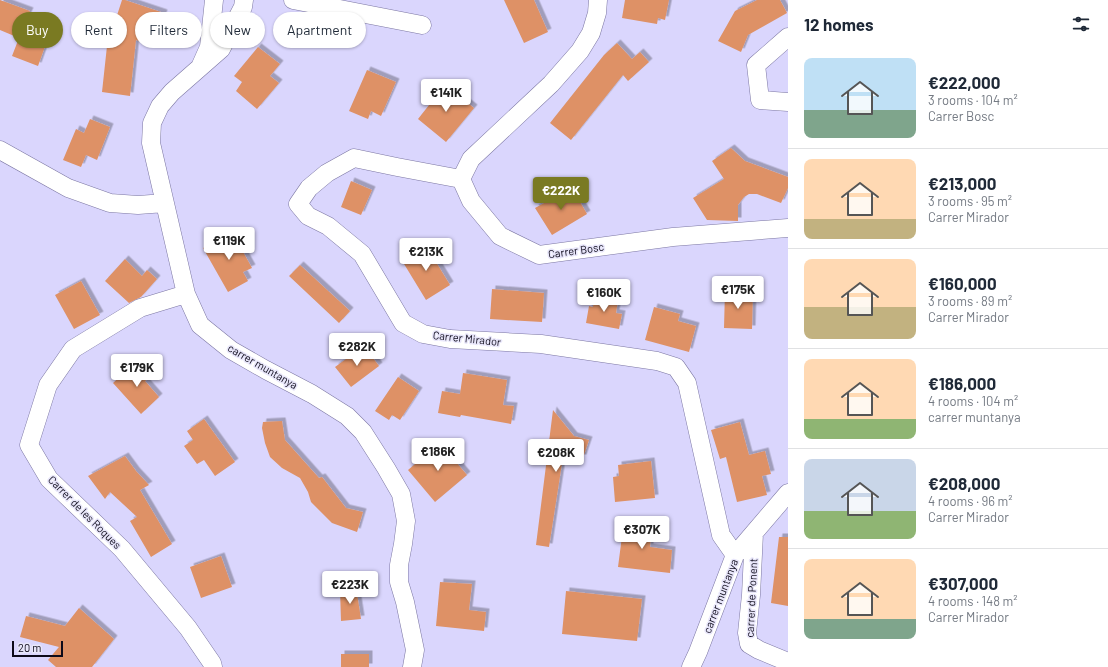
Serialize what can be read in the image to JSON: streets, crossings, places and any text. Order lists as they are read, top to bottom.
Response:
{
  "streets": {
    "street": [
      "Carrer Bosc",
      "Carrer Mirador",
      "carrer muntanya",
      "Carrer de les Roques",
      "carrer de Ponent"
    ]
  },
  "crossings": [
    ["Carrer Bosc", "Carrer Mirador"],
    ["Carrer Mirador", "carrer muntanya"],
    ["carrer muntanya", "Carrer de les Roques"],
    ["carrer muntanya", "carrer de Ponent"]
  ],
  "scale_bar": "20 m",
  "page": {
    "heading": "12 homes",
    "chip": [
      "Buy",
      "Rent",
      "Filters",
      "New",
      "Apartment"
    ],
    "list": [
      {
        "name": "€222,000",
        "note": "3 rooms · 104 m² · Carrer Bosc"
      },
      {
        "name": "€213,000",
        "note": "3 rooms · 95 m² · Carrer Mirador"
      },
      {
        "name": "€160,000",
        "note": "3 rooms · 89 m² · Carrer Mirador"
      },
      {
        "name": "€186,000",
        "note": "4 rooms · 104 m² · carrer muntanya"
      },
      {
        "name": "€208,000",
        "note": "4 rooms · 96 m² · Carrer Mirador"
      },
      {
        "name": "€307,000",
        "note": "4 rooms · 148 m² · Carrer Mirador"
      }
    ],
    "price": [
      "€141K",
      "€222K",
      "€119K",
      "€213K",
      "€175K",
      "€160K",
      "€282K",
      "€179K",
      "€186K",
      "€208K",
      "€307K",
      "€223K"
    ],
    "scale": "20 m"
  }
}
